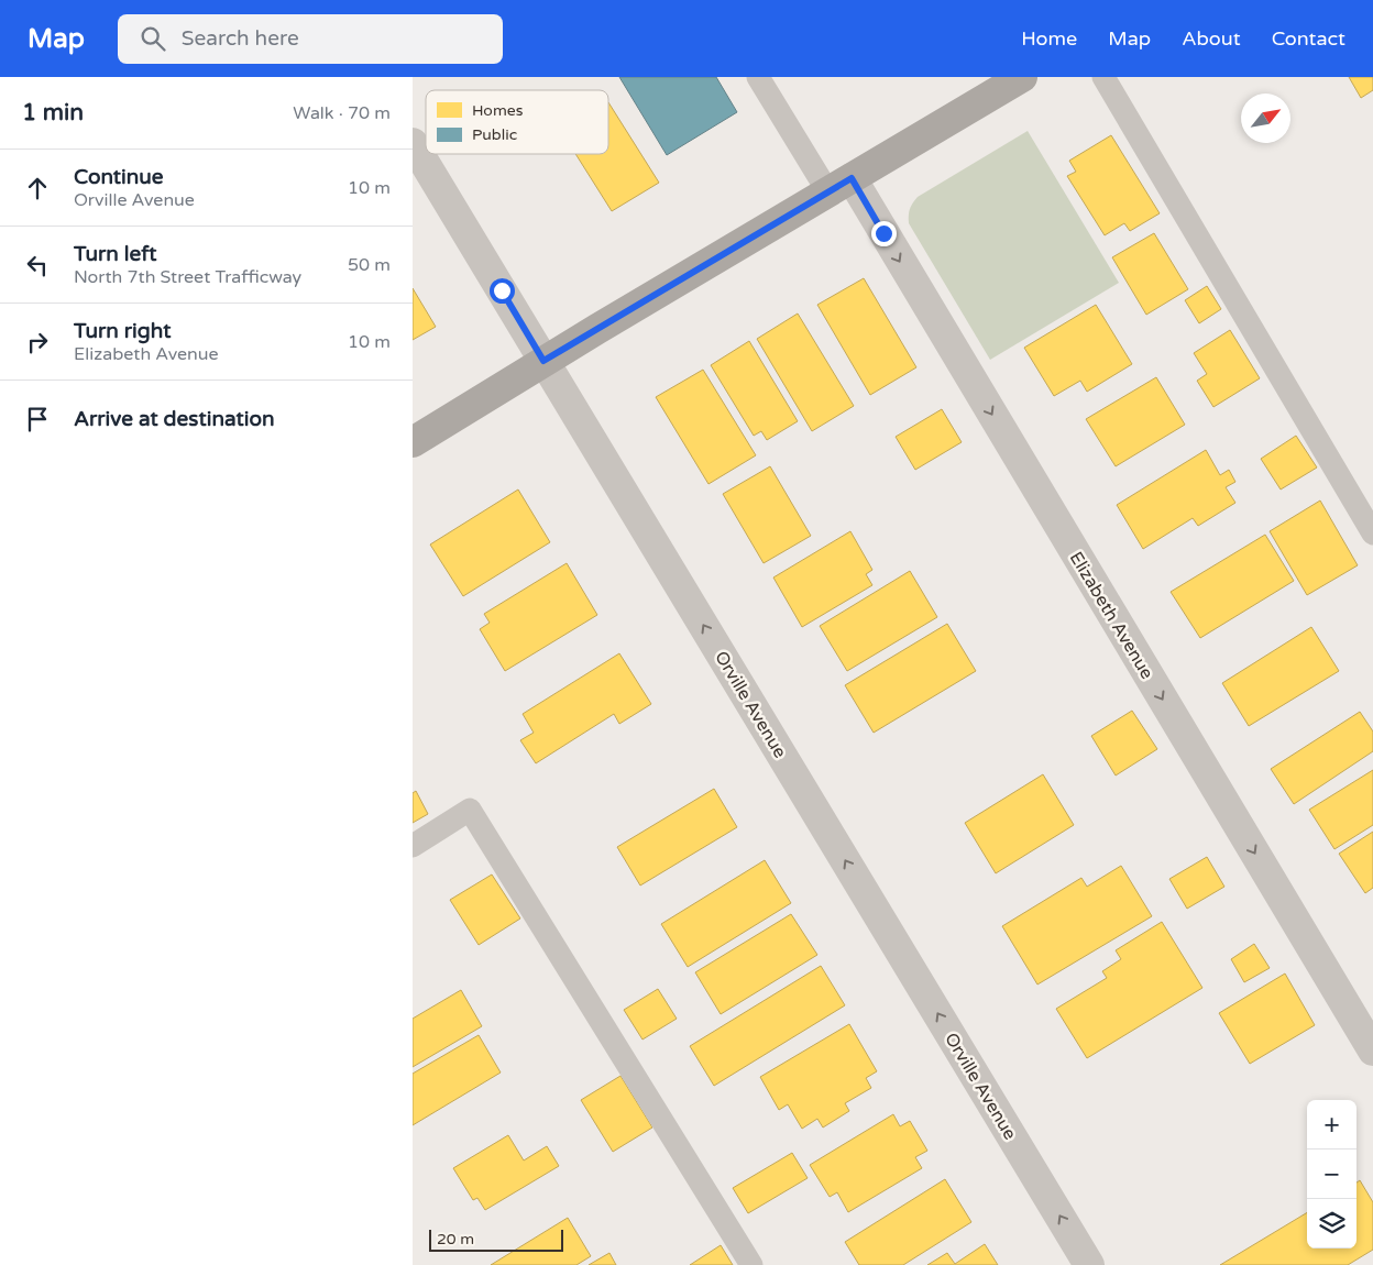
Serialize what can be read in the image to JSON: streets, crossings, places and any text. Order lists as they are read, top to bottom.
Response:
{
  "streets": {
    "street": ["Elizabeth Avenue", "Orville Avenue"]
  },
  "one_way": ["Elizabeth Avenue", "Orville Avenue"],
  "legend": ["Homes", "Public"],
  "scale_bar": "20 m",
  "north": "top right",
  "page": {
    "header": "Map",
    "search": "Search here",
    "nav": [
      "Home",
      "Map",
      "About",
      "Contact"
    ],
    "heading": ["1 min", "Walk · 70 m"],
    "list": [
      ["Continue", "Orville Avenue", "10 m"],
      ["Turn left", "North 7th Street Trafficway", "50 m"],
      ["Turn right", "Elizabeth Avenue", "10 m"],
      "Arrive at destination"
    ],
    "map_buttons": ["+", "−"],
    "scale": "20 m"
  }
}
